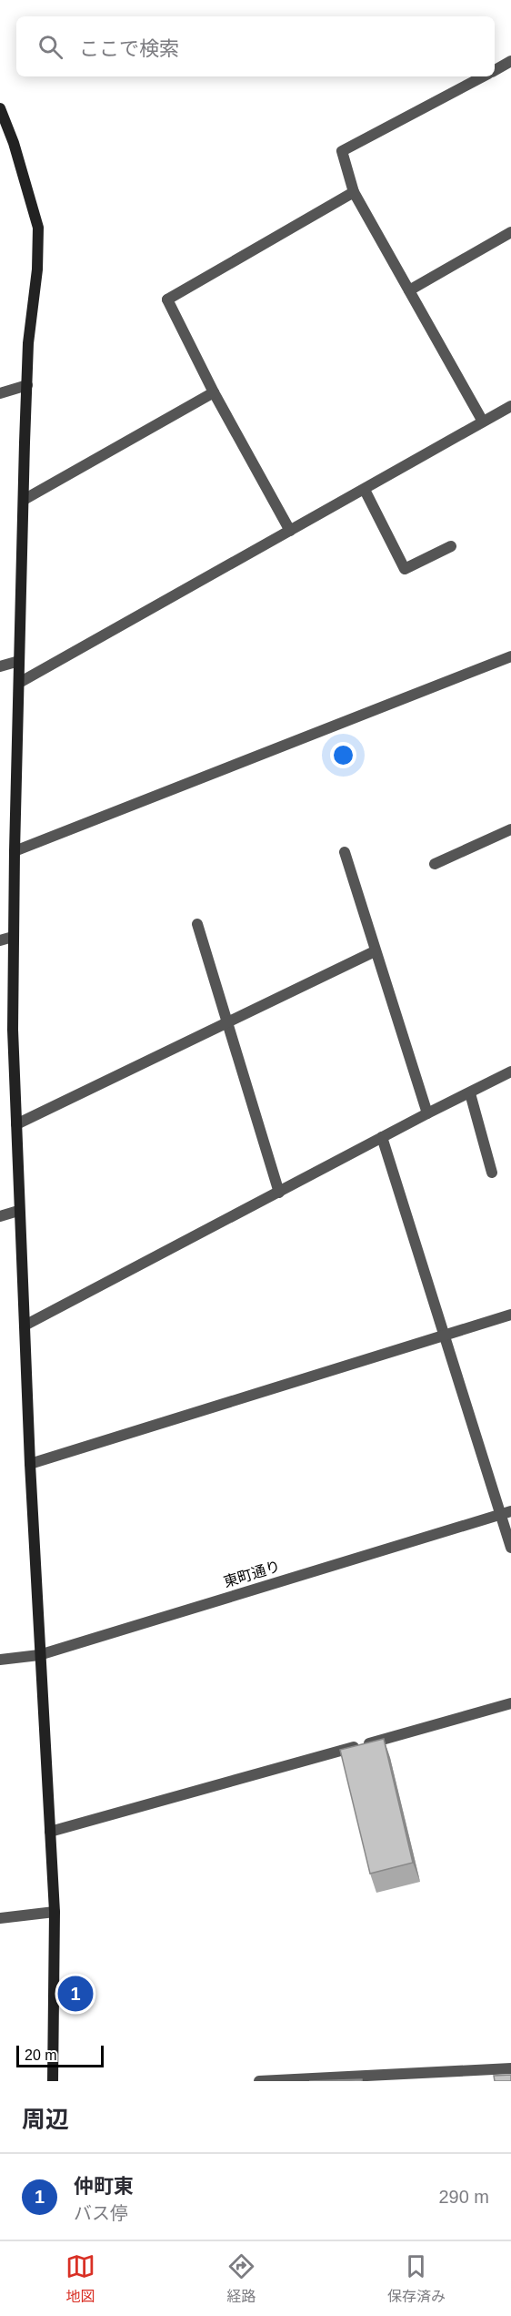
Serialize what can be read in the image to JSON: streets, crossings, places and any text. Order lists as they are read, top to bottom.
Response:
{
  "streets": {
    "street": ["東町通り"]
  },
  "scale_bar": "20 m",
  "page": {
    "search": "ここで検索",
    "pins": "1",
    "scale": "20 m",
    "heading": "周辺",
    "list": [
      {
        "mark": "1",
        "name": "仲町東",
        "note": "バス停",
        "value": "290 m"
      }
    ],
    "nav": ["地図", "経路", "保存済み"]
  }
}
